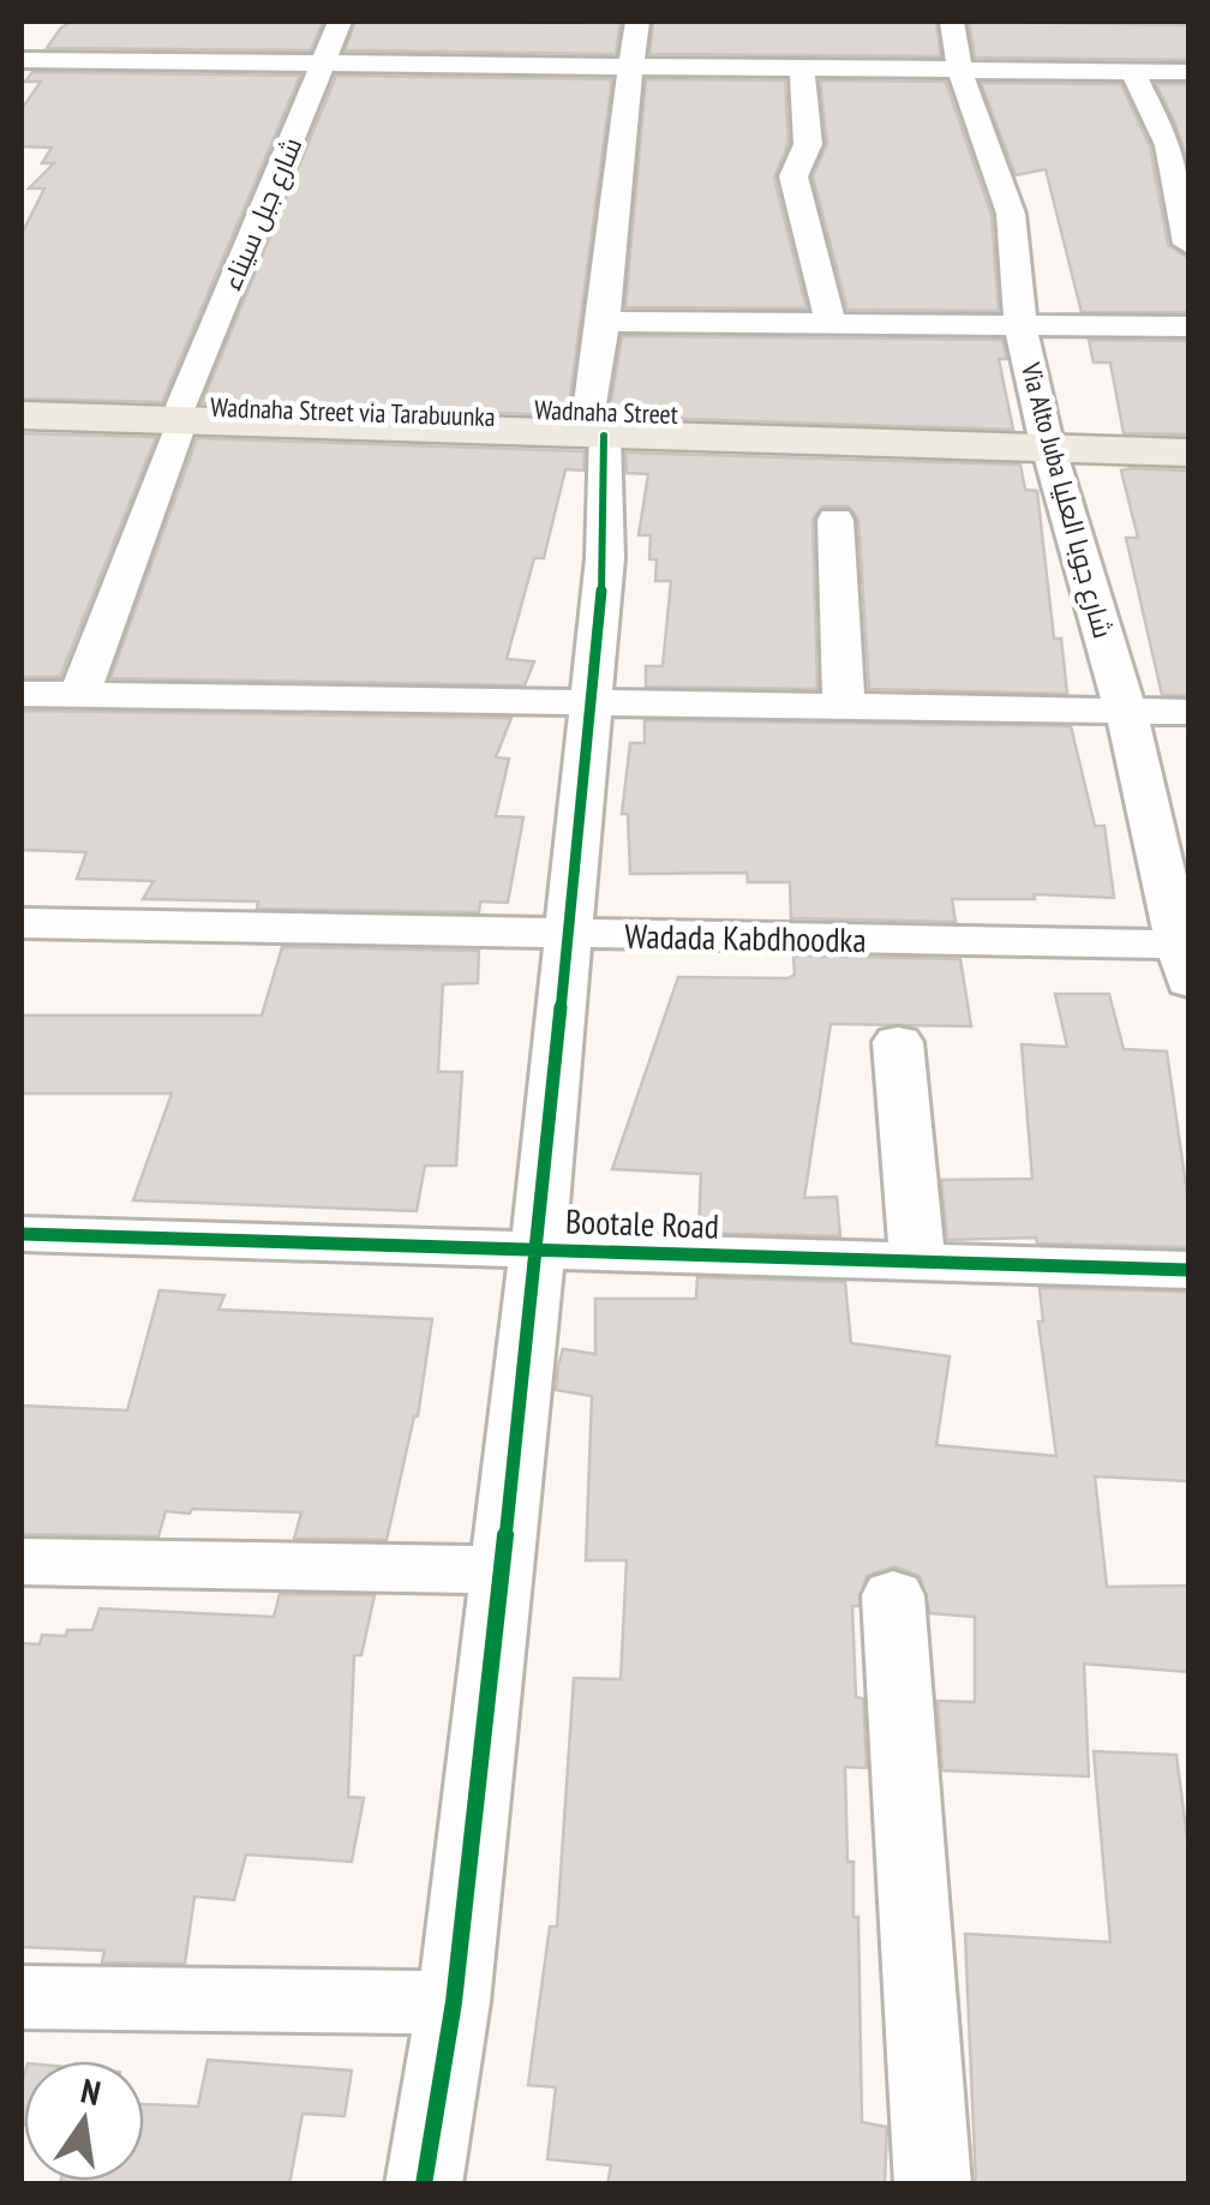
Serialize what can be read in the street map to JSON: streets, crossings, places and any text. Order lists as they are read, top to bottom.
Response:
{
  "streets": {
    "main road": ["Wadnaha Street via Tarabuunka", "Wadnaha Street"],
    "street": [
      "شارع جبل سيناء",
      "Via Alto Juba شارع جوبا العليا",
      "Wadada Kabdhoodka",
      "Bootale Road"
    ]
  },
  "crossings": [
    ["شارع جبل سيناء", "Wadnaha Street via Tarabuunka"],
    ["شارع جبل سيناء", "Wadnaha Street"],
    ["Wadnaha Street via Tarabuunka", "Wadnaha Street"],
    ["Wadnaha Street", "Via Alto Juba شارع جوبا العليا"],
    ["Via Alto Juba شارع جوبا العليا", "Wadada Kabdhoodka"]
  ],
  "north": "top"
}
